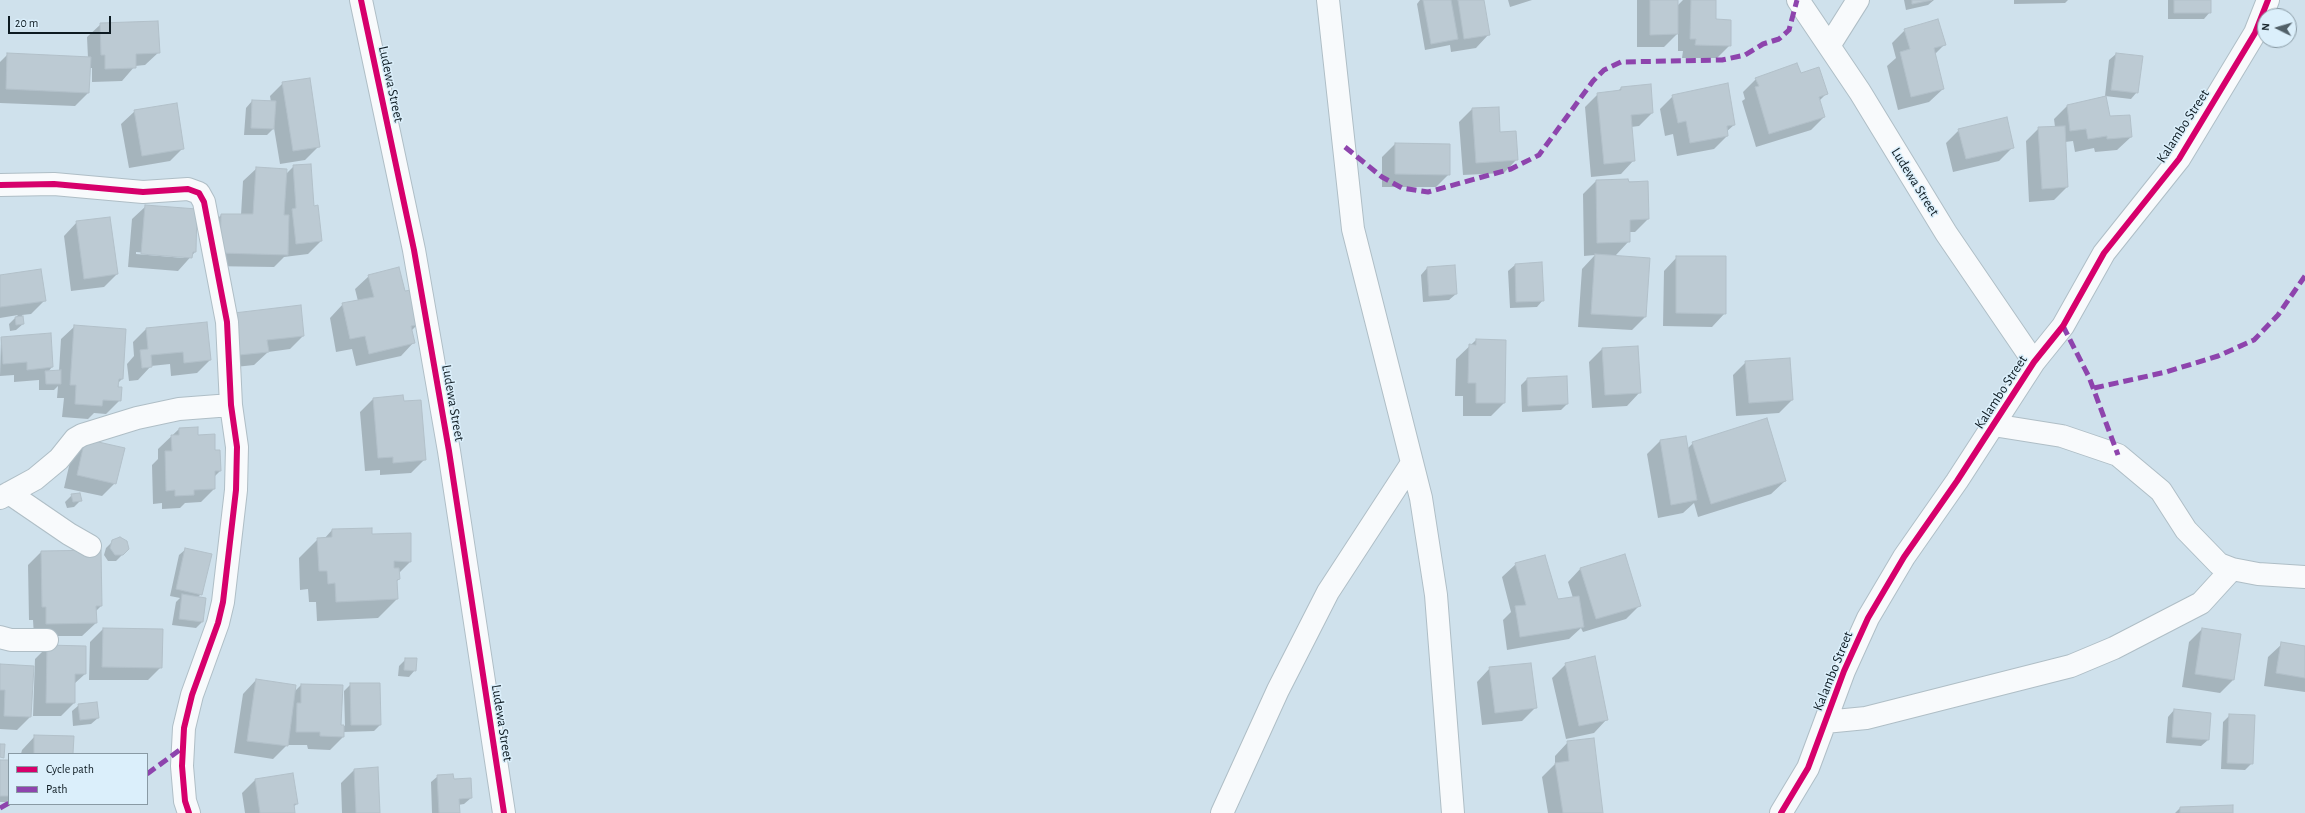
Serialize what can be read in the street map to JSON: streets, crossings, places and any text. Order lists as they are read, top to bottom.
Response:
{
  "streets": {
    "street": ["Ludewa Street", "Kalambo Street"]
  },
  "crossings": [
    ["Ludewa Street", "Kalambo Street"]
  ],
  "legend": ["Cycle path", "Path"],
  "scale_bar": "20 m",
  "north": "left"
}
